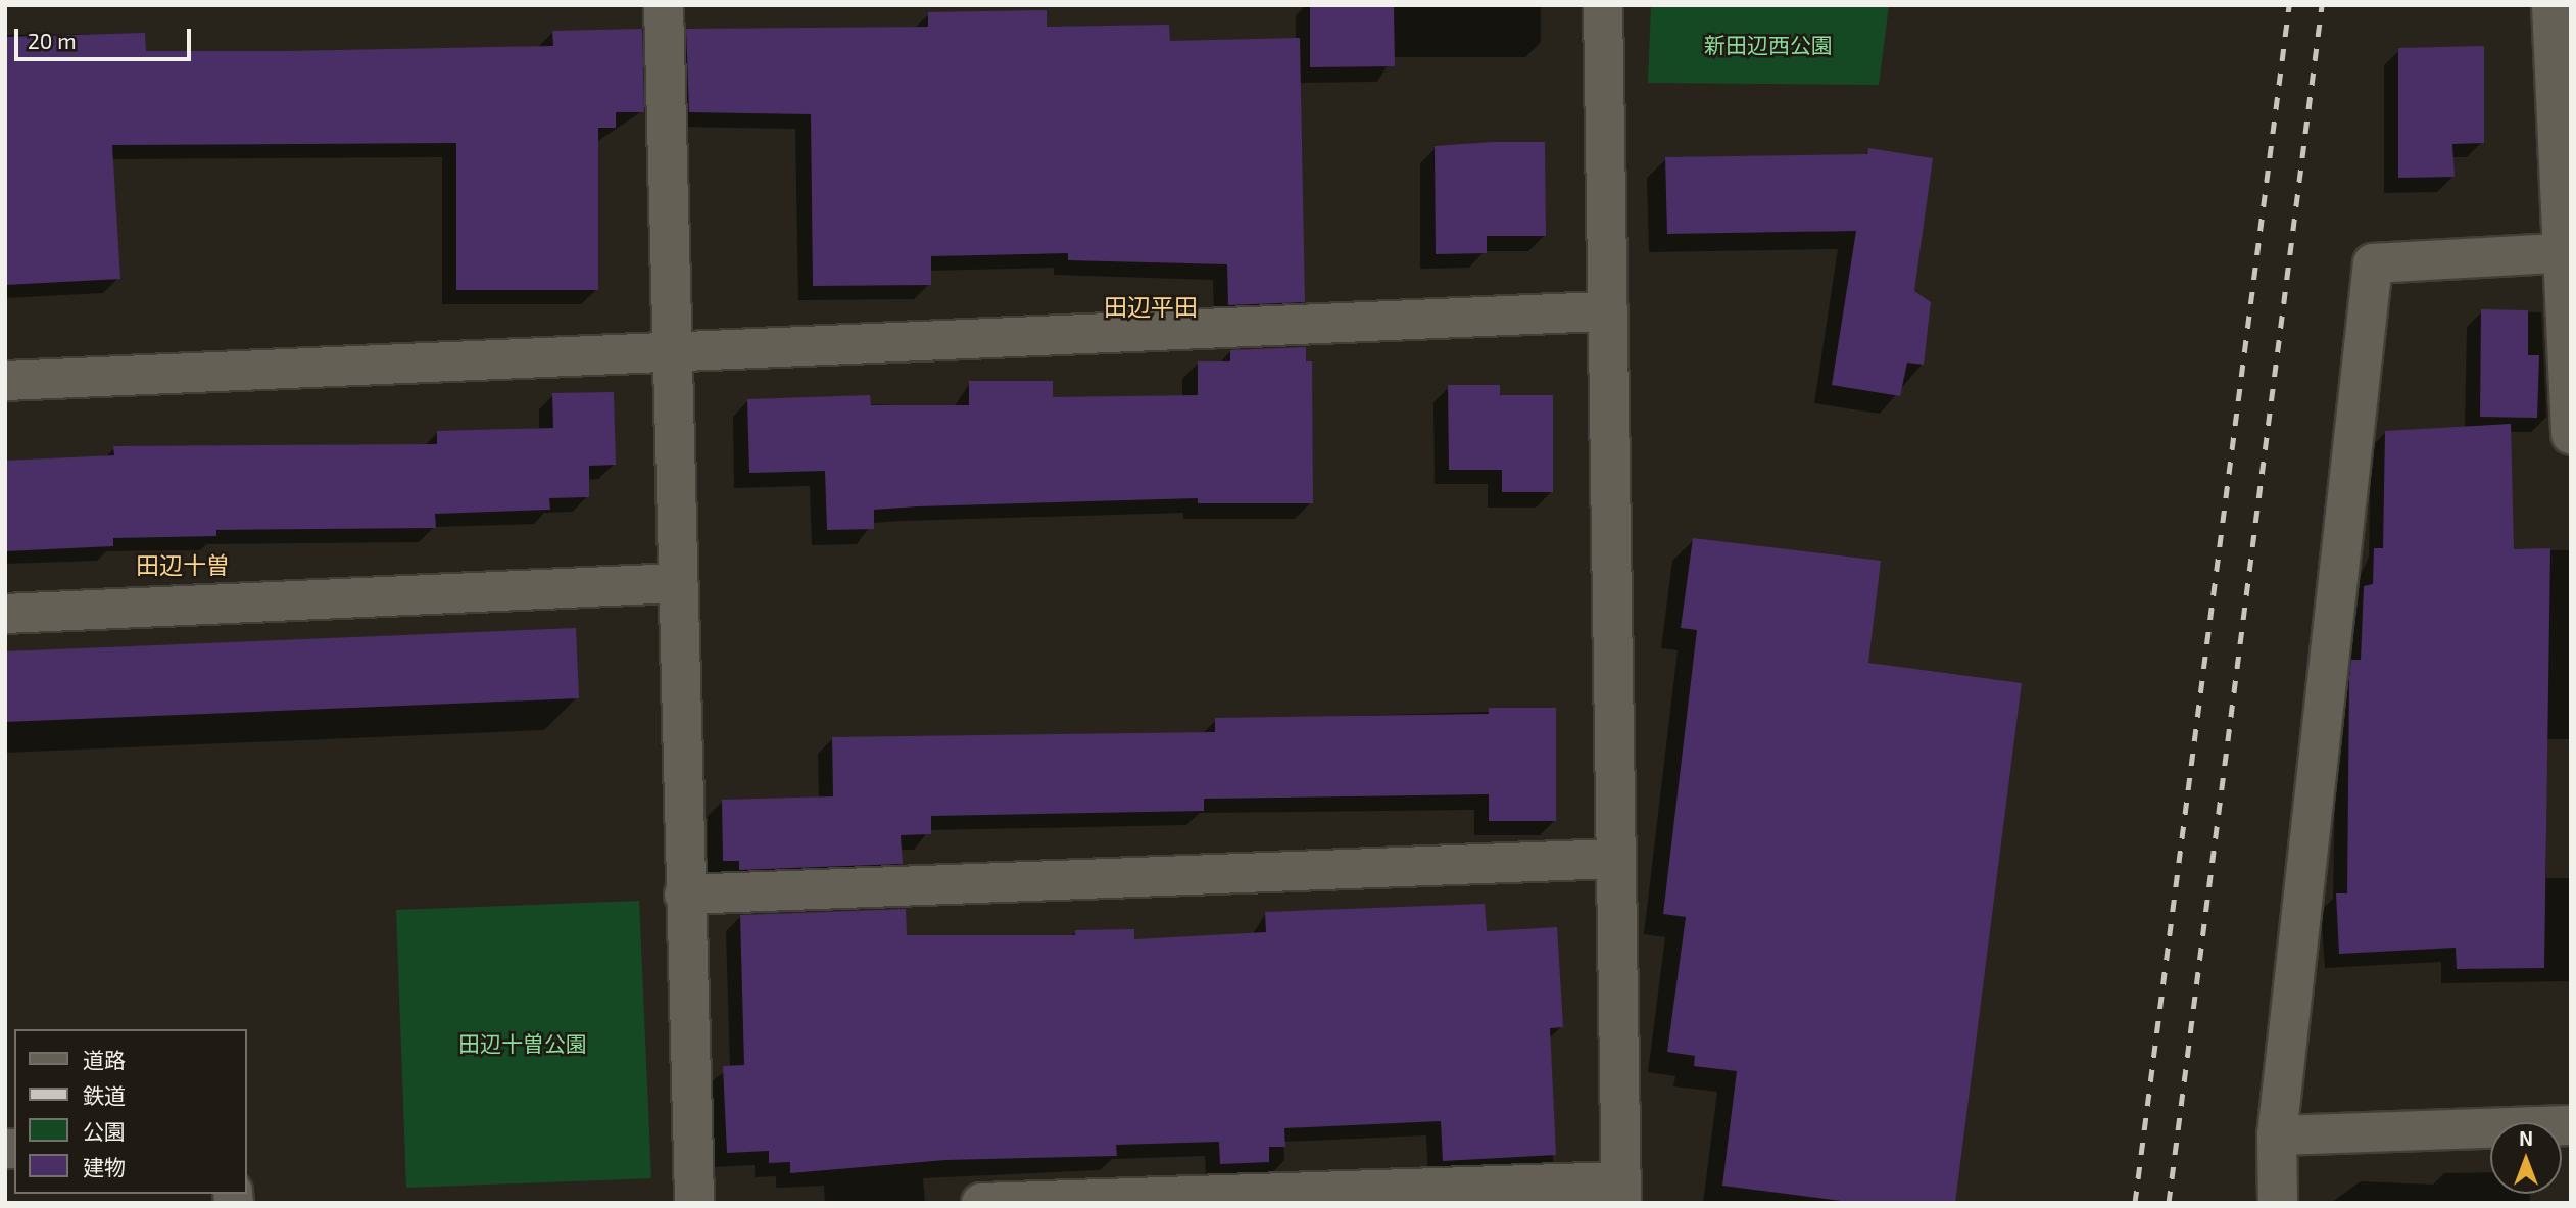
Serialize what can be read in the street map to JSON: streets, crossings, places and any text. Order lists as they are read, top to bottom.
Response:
{
  "districts": ["田辺平田", "田辺十曽"],
  "parks": ["新田辺西公園", "田辺十曽公園"],
  "legend": [
    "道路",
    "鉄道",
    "公園",
    "建物"
  ],
  "scale_bar": "20 m",
  "north": "top"
}
